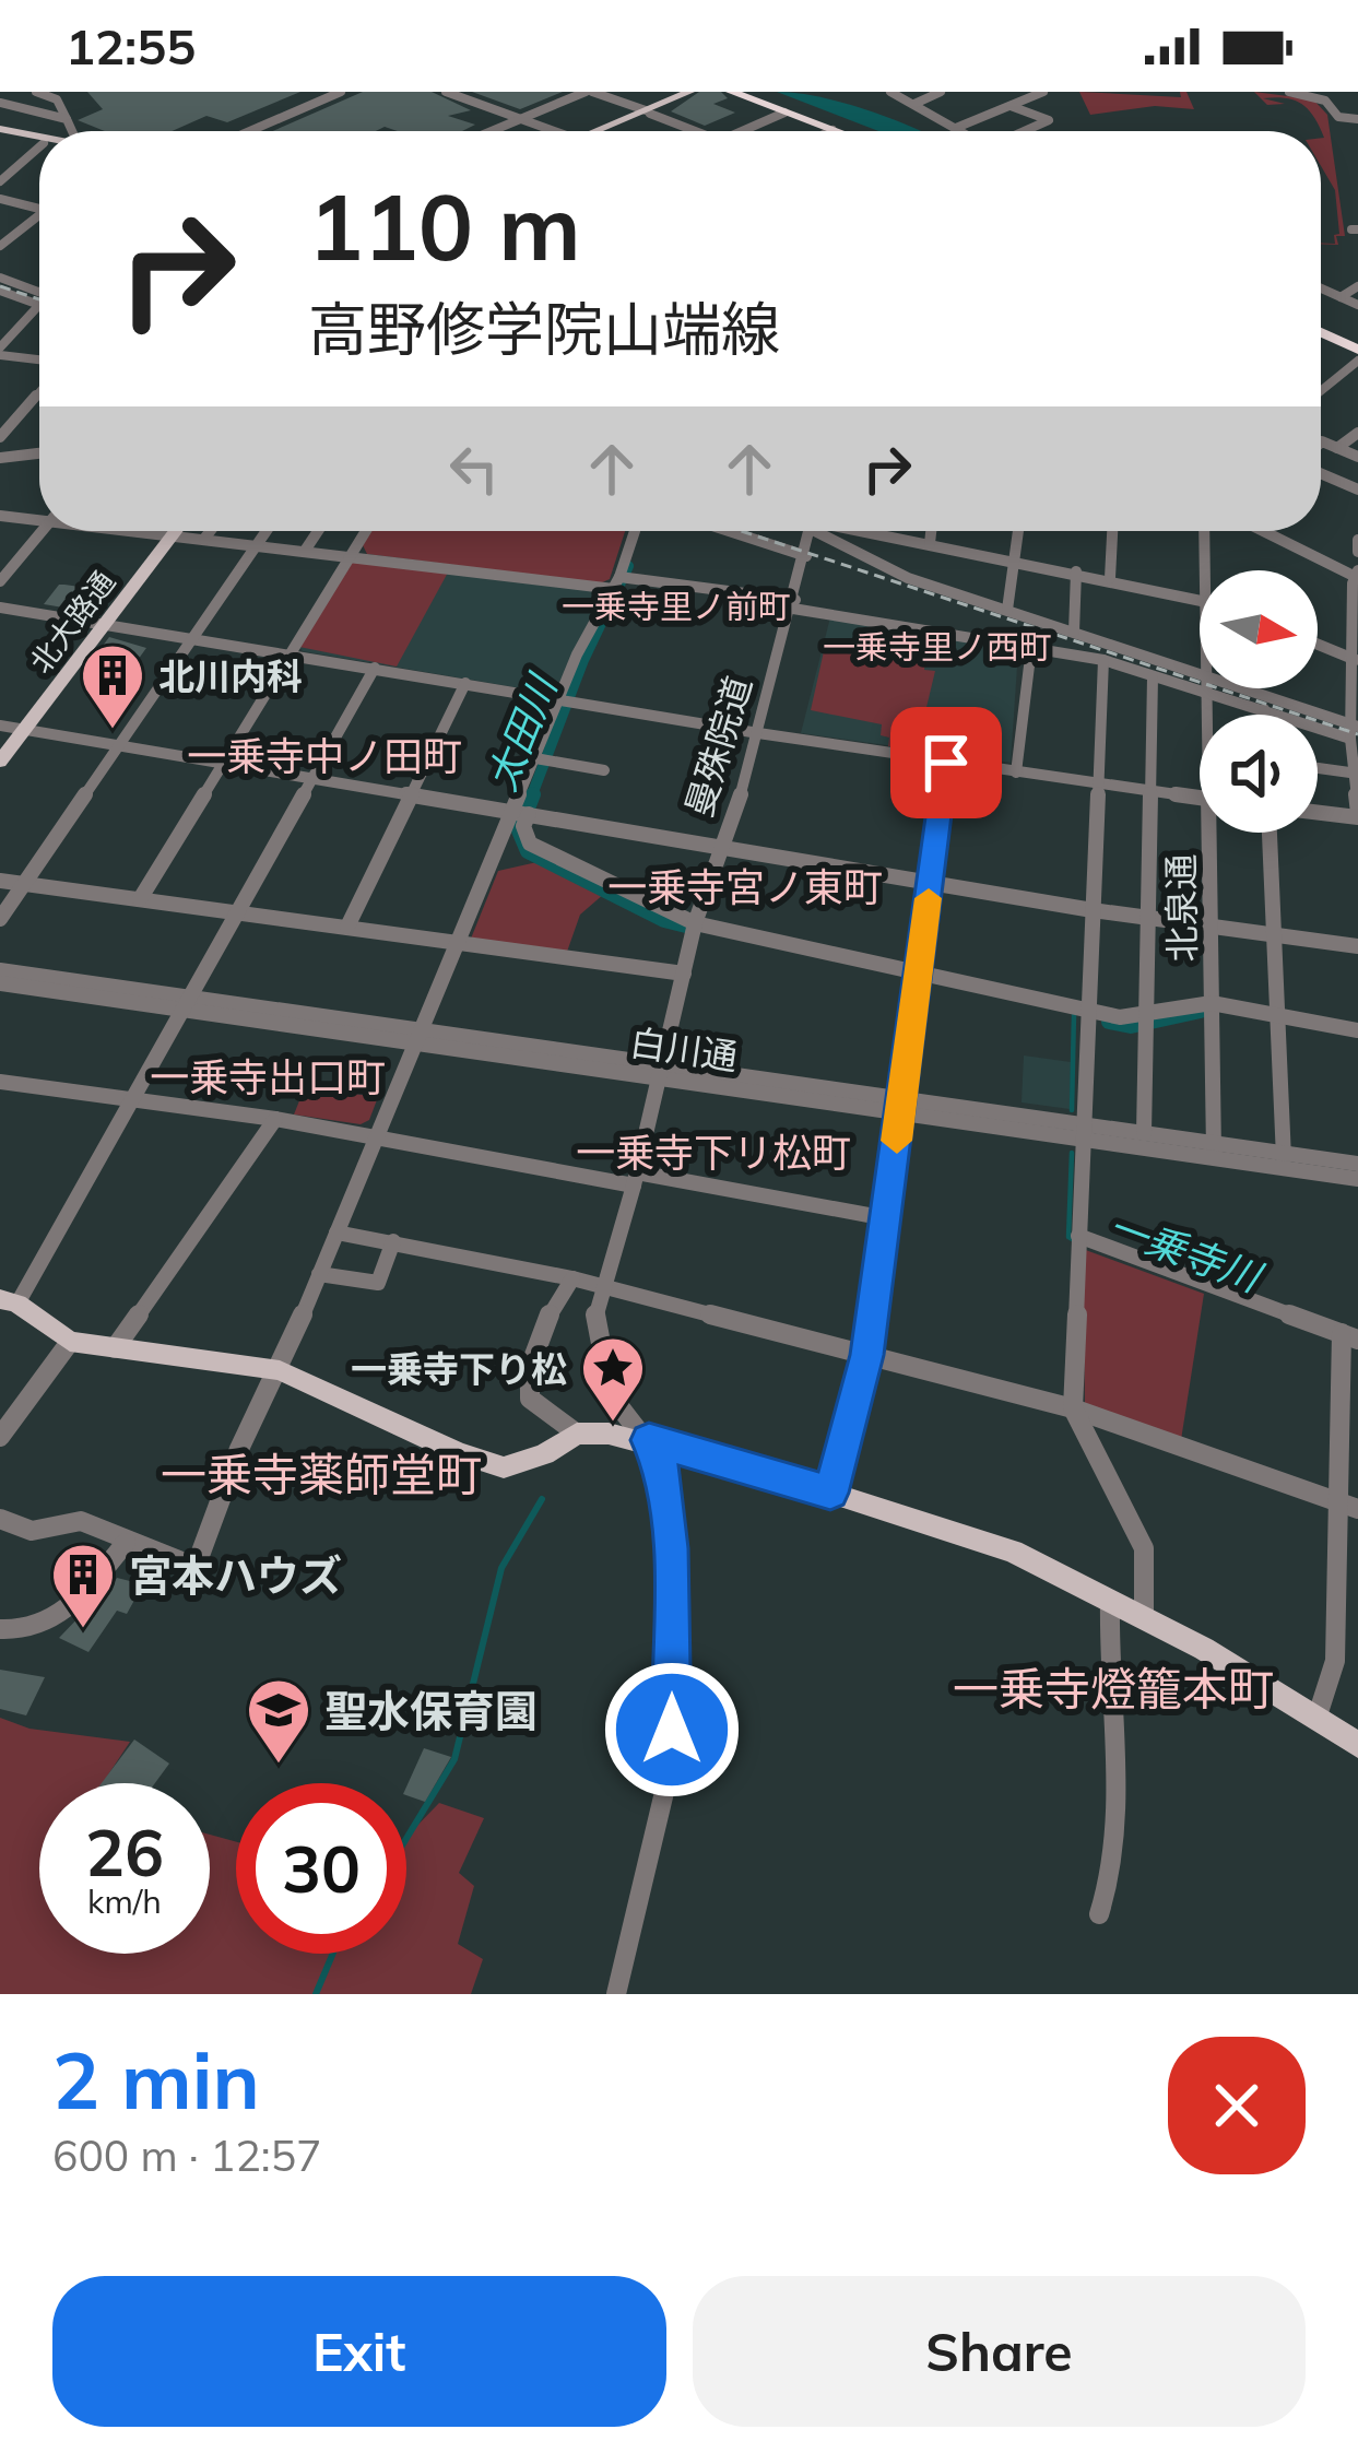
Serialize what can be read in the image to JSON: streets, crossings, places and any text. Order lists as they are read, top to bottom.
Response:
{
  "streets": {
    "main road": ["北大路通"],
    "street": ["曼殊院道", "北泉通", "白川通"]
  },
  "crossings": [
    ["曼殊院道", "白川通"],
    ["北泉通", "白川通"]
  ],
  "districts": [
    "一乗寺里ノ前町",
    "一乗寺里ノ西町",
    "一乗寺中ノ田町",
    "一乗寺宮ノ東町",
    "一乗寺出口町",
    "一乗寺下リ松町",
    "一乗寺薬師堂町",
    "一乗寺燈籠本町"
  ],
  "water": ["太田川", "一乗寺川"],
  "places": {
    "building": ["北川内科", "宮本ハウズ"],
    "place": ["一乗寺下り松"],
    "school or university": ["聖水保育園"]
  },
  "north": "right",
  "page": {
    "status": "12:55",
    "turn": ["110 m", "高野修学院山端線"],
    "speed": "26 km/h",
    "limit": "30",
    "heading": ["2 min", "600 m · 12:57"],
    "buttons": ["Exit", "Share"]
  }
}
